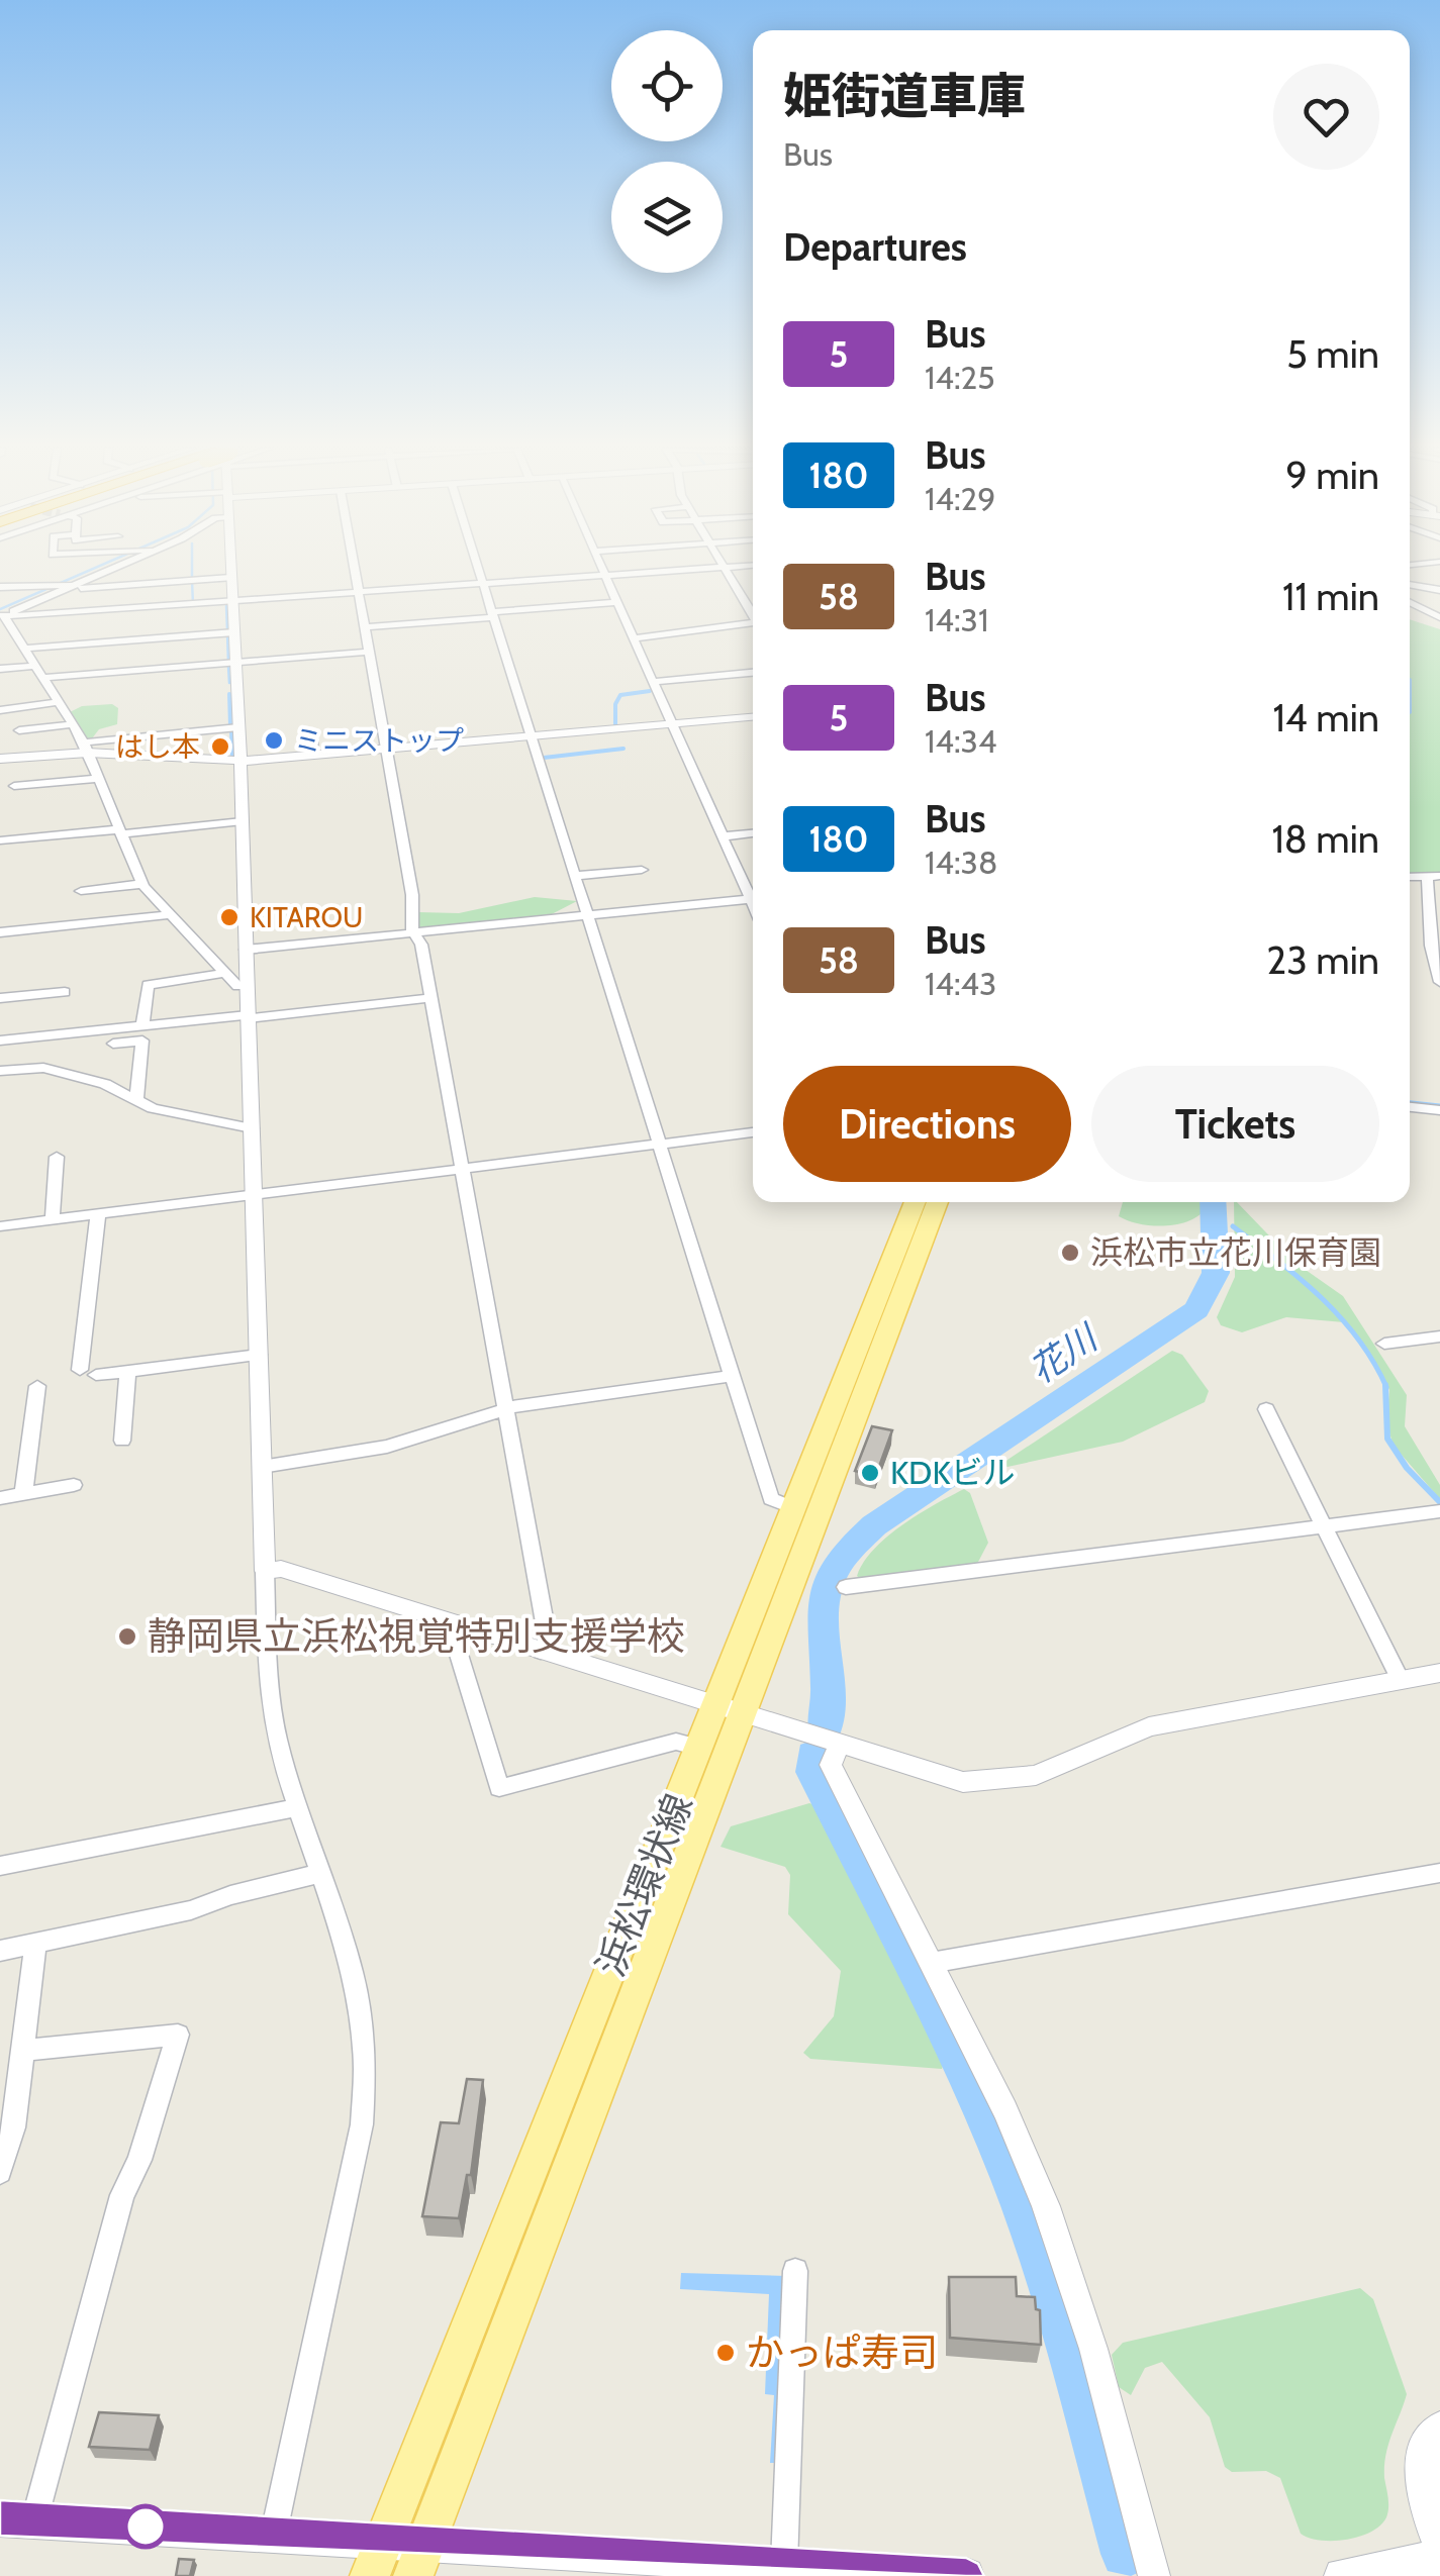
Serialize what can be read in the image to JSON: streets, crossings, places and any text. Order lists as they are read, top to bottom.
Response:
{
  "streets": {
    "main road": ["浜松環状線"]
  },
  "water": ["花川"],
  "places": [
    "ミニストップ",
    "はし本",
    "KITAROU",
    "浜松市立花川保育園",
    "KDKビル",
    "静岡県立浜松視覚特別支援学校",
    "かっぱ寿司"
  ],
  "lines": ["bus line 5"],
  "page": {
    "heading": [
      ["姫街道車庫", "Bus"],
      "Departures"
    ],
    "list": [
      {
        "mark": "5",
        "name": "Bus",
        "note": "14:25",
        "value": "5 min"
      },
      {
        "mark": "180",
        "name": "Bus",
        "note": "14:29",
        "value": "9 min"
      },
      {
        "mark": "58",
        "name": "Bus",
        "note": "14:31",
        "value": "11 min"
      },
      {
        "mark": "5",
        "name": "Bus",
        "note": "14:34",
        "value": "14 min"
      },
      {
        "mark": "180",
        "name": "Bus",
        "note": "14:38",
        "value": "18 min"
      },
      {
        "mark": "58",
        "name": "Bus",
        "note": "14:43",
        "value": "23 min"
      }
    ],
    "buttons": ["Directions", "Tickets"]
  }
}
